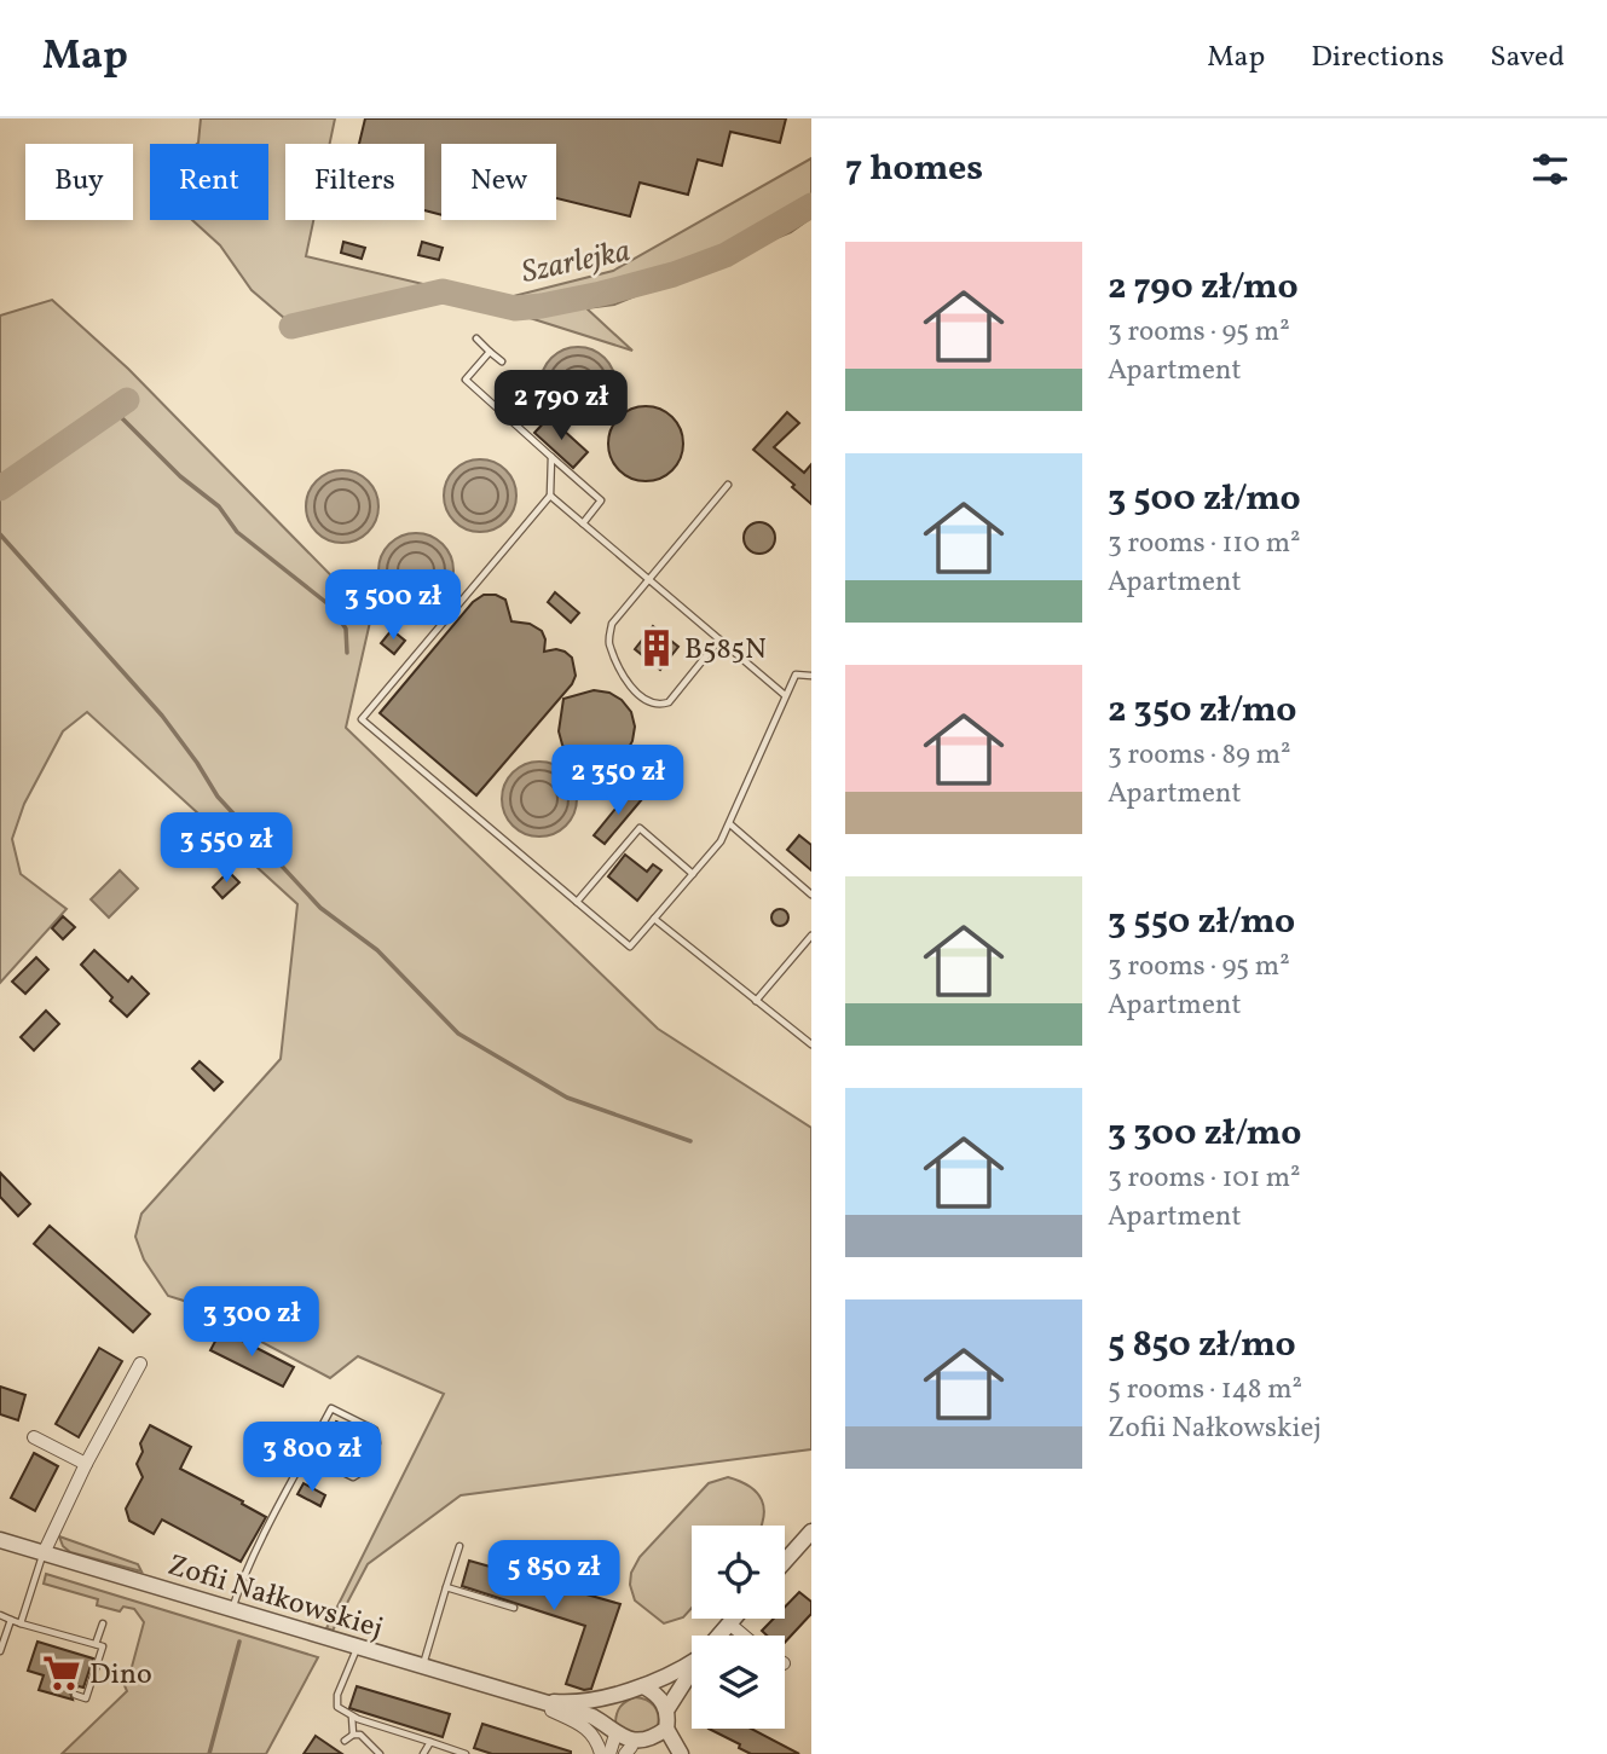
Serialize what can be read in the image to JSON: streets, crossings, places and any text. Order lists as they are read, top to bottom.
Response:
{
  "streets": {
    "street": ["Zofii Nałkowskiej"]
  },
  "water": ["Szarlejka"],
  "places": {
    "building": ["B585N"],
    "supermarket": ["Dino"]
  },
  "page": {
    "header": "Map",
    "nav": ["Map", "Directions", "Saved"],
    "heading": "7 homes",
    "chip": [
      "Buy",
      "Rent",
      "Filters",
      "New"
    ],
    "list": [
      {
        "name": "2 790 zł/mo",
        "note": "3 rooms · 95 m² · Apartment"
      },
      {
        "name": "3 500 zł/mo",
        "note": "3 rooms · 110 m² · Apartment"
      },
      {
        "name": "2 350 zł/mo",
        "note": "3 rooms · 89 m² · Apartment"
      },
      {
        "name": "3 550 zł/mo",
        "note": "3 rooms · 95 m² · Apartment"
      },
      {
        "name": "3 300 zł/mo",
        "note": "3 rooms · 101 m² · Apartment"
      },
      {
        "name": "5 850 zł/mo",
        "note": "5 rooms · 148 m² · Zofii Nałkowskiej"
      }
    ],
    "price": [
      "2 790 zł",
      "3 500 zł",
      "2 350 zł",
      "3 550 zł",
      "3 300 zł",
      "3 800 zł",
      "5 850 zł"
    ]
  }
}
